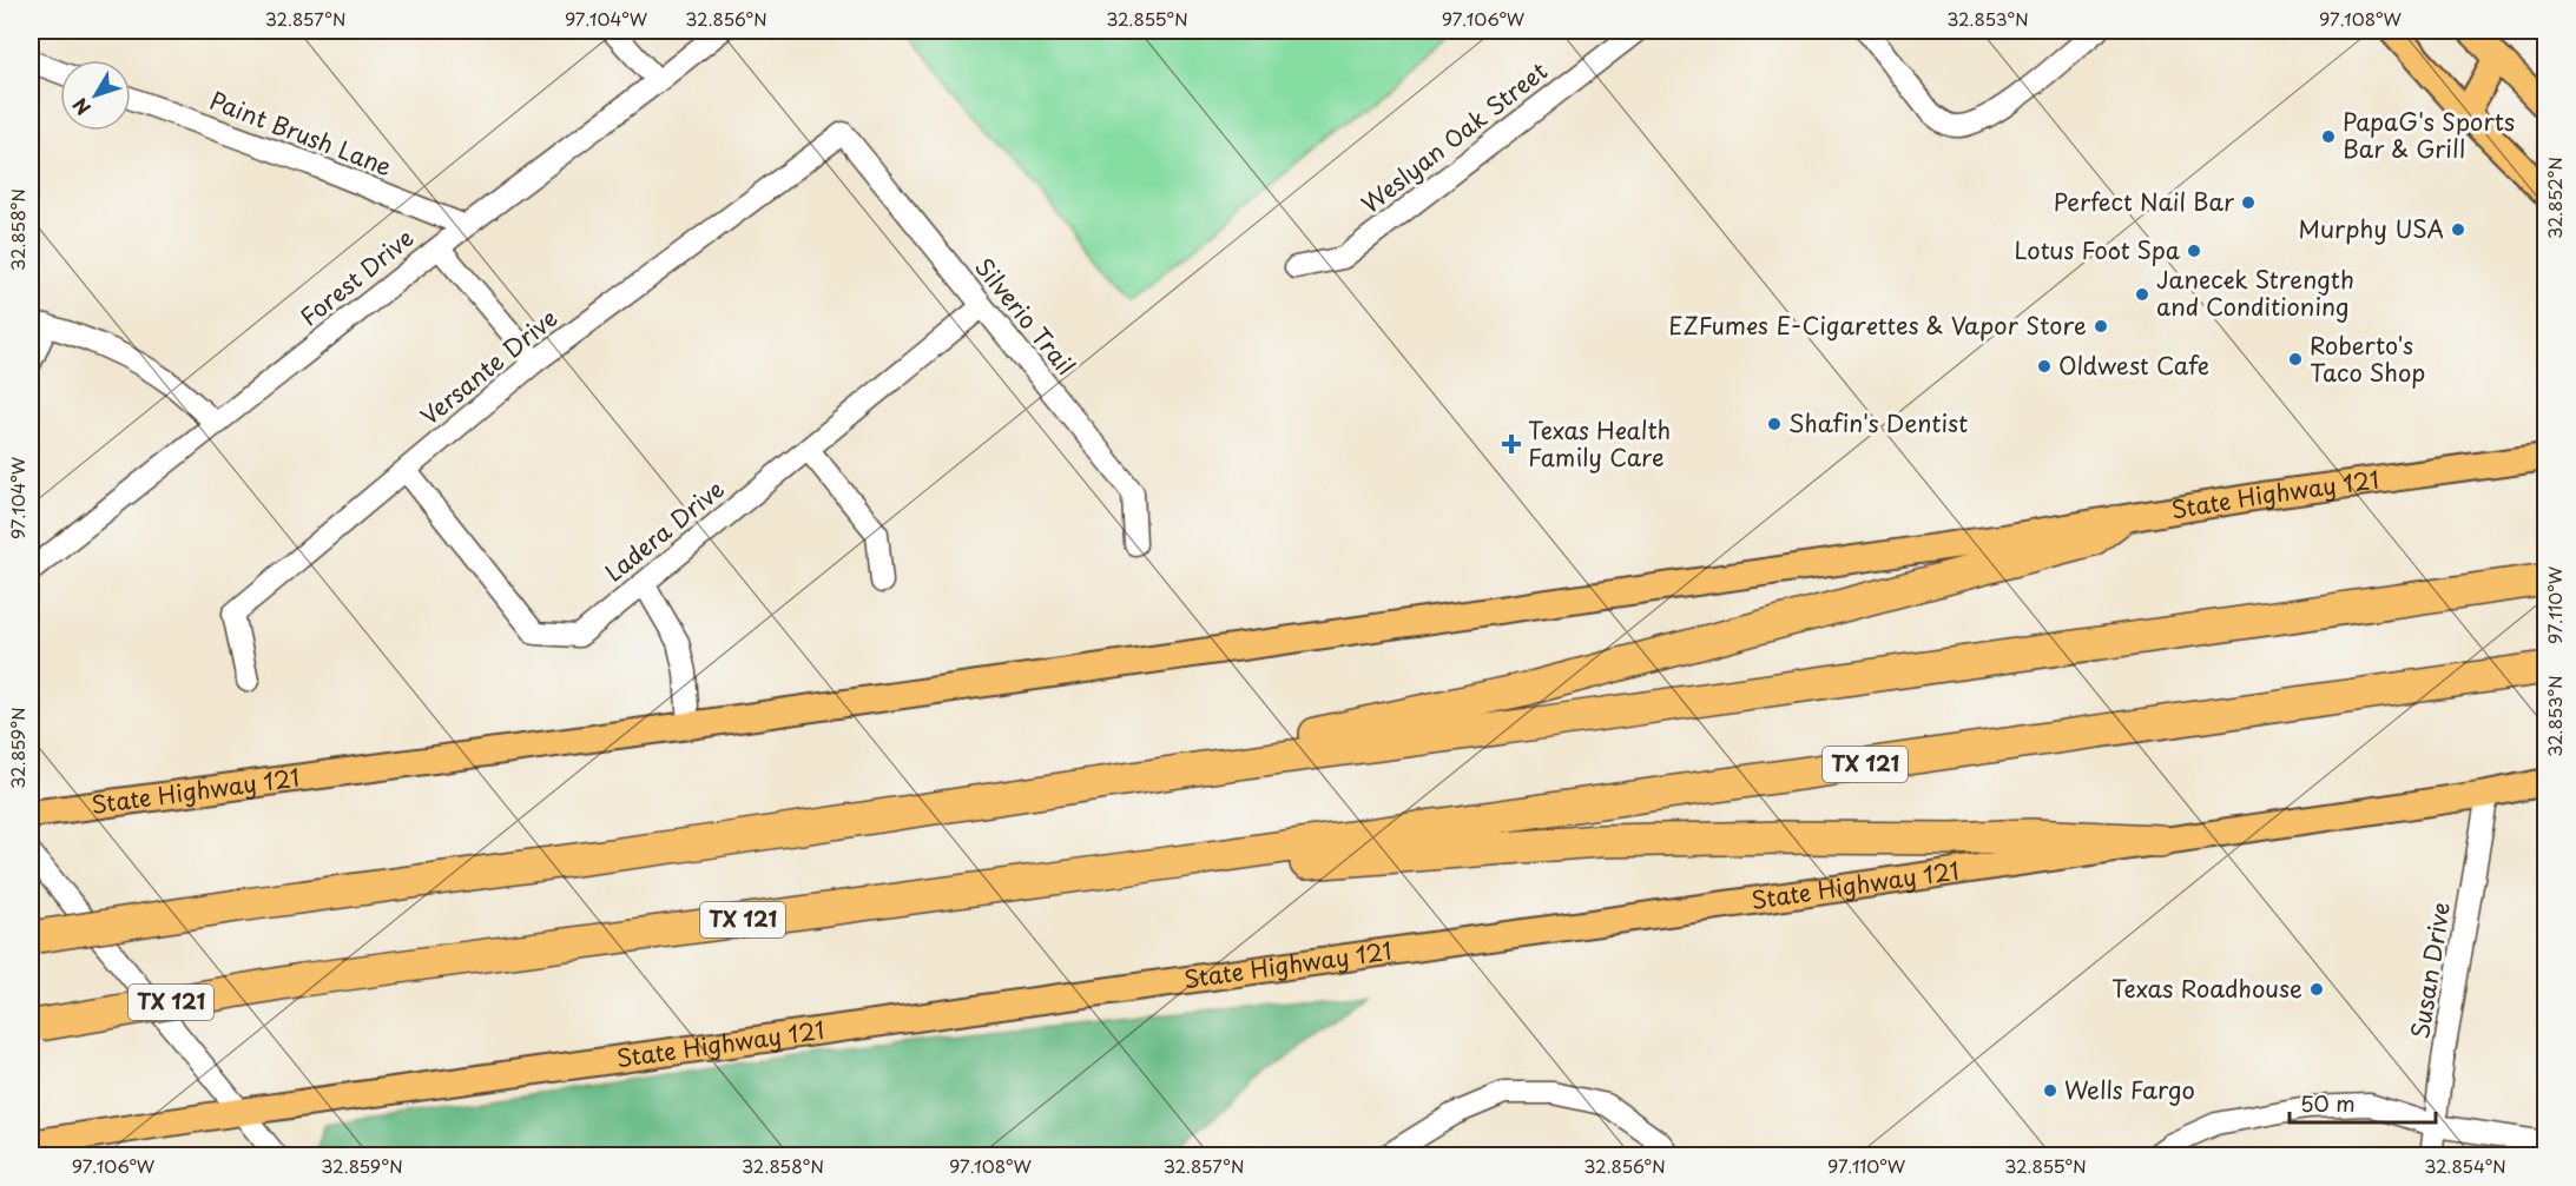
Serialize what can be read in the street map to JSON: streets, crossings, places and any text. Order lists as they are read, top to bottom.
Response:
{
  "streets": {
    "highway": ["TX 121"],
    "main road": ["State Highway 121"],
    "street": [
      "Paint Brush Lane",
      "Weslyan Oak Street",
      "Forest Drive",
      "Silverio Trail",
      "Versante Drive",
      "Ladera Drive",
      "Susan Drive"
    ]
  },
  "crossings": [
    ["Paint Brush Lane", "Forest Drive"],
    ["Silverio Trail", "Versante Drive"],
    ["Silverio Trail", "Ladera Drive"],
    ["Versante Drive", "Ladera Drive"],
    ["State Highway 121", "Susan Drive"]
  ],
  "places": {
    "other": [
      "PapaG's Sports Bar & Grill",
      "Perfect Nail Bar",
      "Murphy USA",
      "Lotus Foot Spa",
      "Janecek Strength and Conditioning",
      "EZFumes E-Cigarettes & Vapor Store",
      "Roberto's Taco Shop",
      "Oldwest Cafe",
      "Shafin's Dentist",
      "Texas Roadhouse",
      "Wells Fargo"
    ],
    "health": ["Texas Health Family Care"]
  },
  "scale_bar": "50 m",
  "north": "bottom left",
  "coordinates": [
    "32.857°N",
    "97.104°W",
    "32.856°N",
    "32.855°N",
    "97.106°W",
    "32.853°N",
    "97.108°W",
    "32.852°N",
    "32.858°N",
    "97.110°W",
    "32.859°N",
    "32.854°N"
  ]
}
